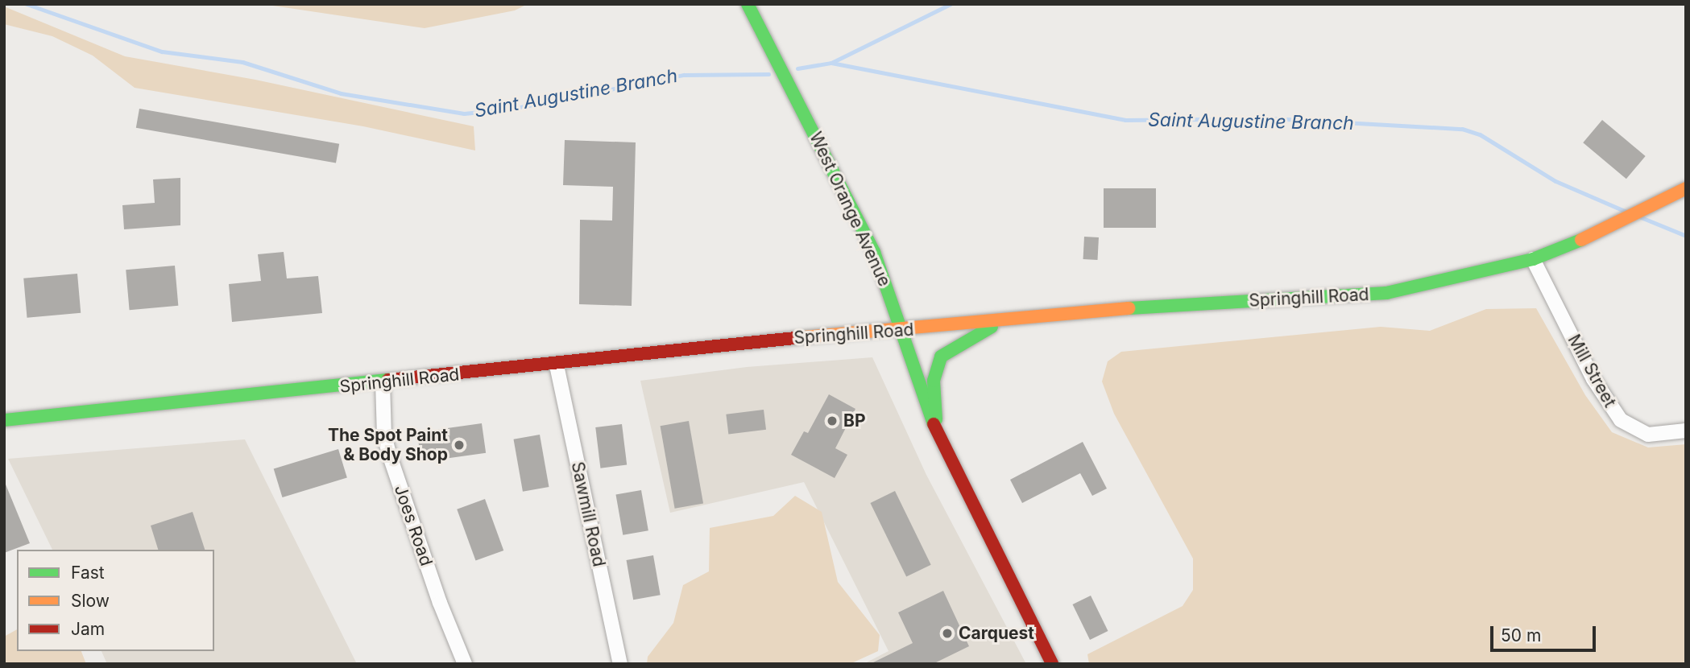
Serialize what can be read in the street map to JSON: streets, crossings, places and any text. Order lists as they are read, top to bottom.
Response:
{
  "streets": {
    "main road": ["West Orange Avenue", "Springhill Road"],
    "street": ["Mill Street", "Sawmill Road", "Joes Road"]
  },
  "crossings": [
    ["West Orange Avenue", "Springhill Road"],
    ["Springhill Road", "Mill Street"],
    ["Springhill Road", "Sawmill Road"],
    ["Springhill Road", "Joes Road"]
  ],
  "water": ["Saint Augustine Branch"],
  "places": ["BP", "The Spot Paint & Body Shop", "Carquest"],
  "legend": ["Fast", "Slow", "Jam"],
  "scale_bar": "50 m"
}
